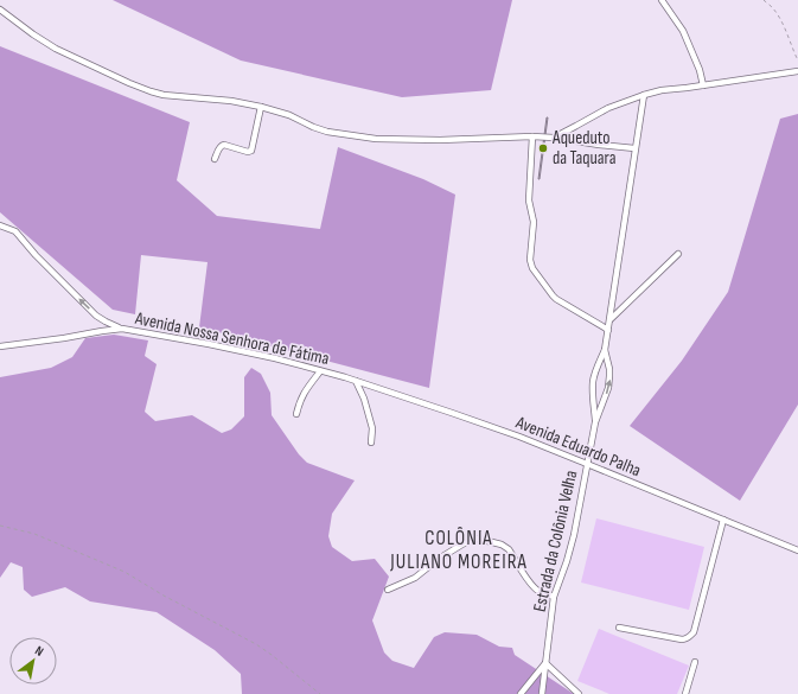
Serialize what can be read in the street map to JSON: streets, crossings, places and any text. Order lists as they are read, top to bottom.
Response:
{
  "streets": {
    "street": ["Avenida Nossa Senhora de Fátima", "Avenida Eduardo Palha", "Estrada da Colônia Velha"]
  },
  "crossings": [
    ["Avenida Nossa Senhora de Fátima", "Avenida Eduardo Palha"],
    ["Avenida Eduardo Palha", "Estrada da Colônia Velha"]
  ],
  "districts": ["COLÔNIA JULIANO MOREIRA"],
  "places": ["Aqueduto da Taquara"],
  "north": "top right"
}
